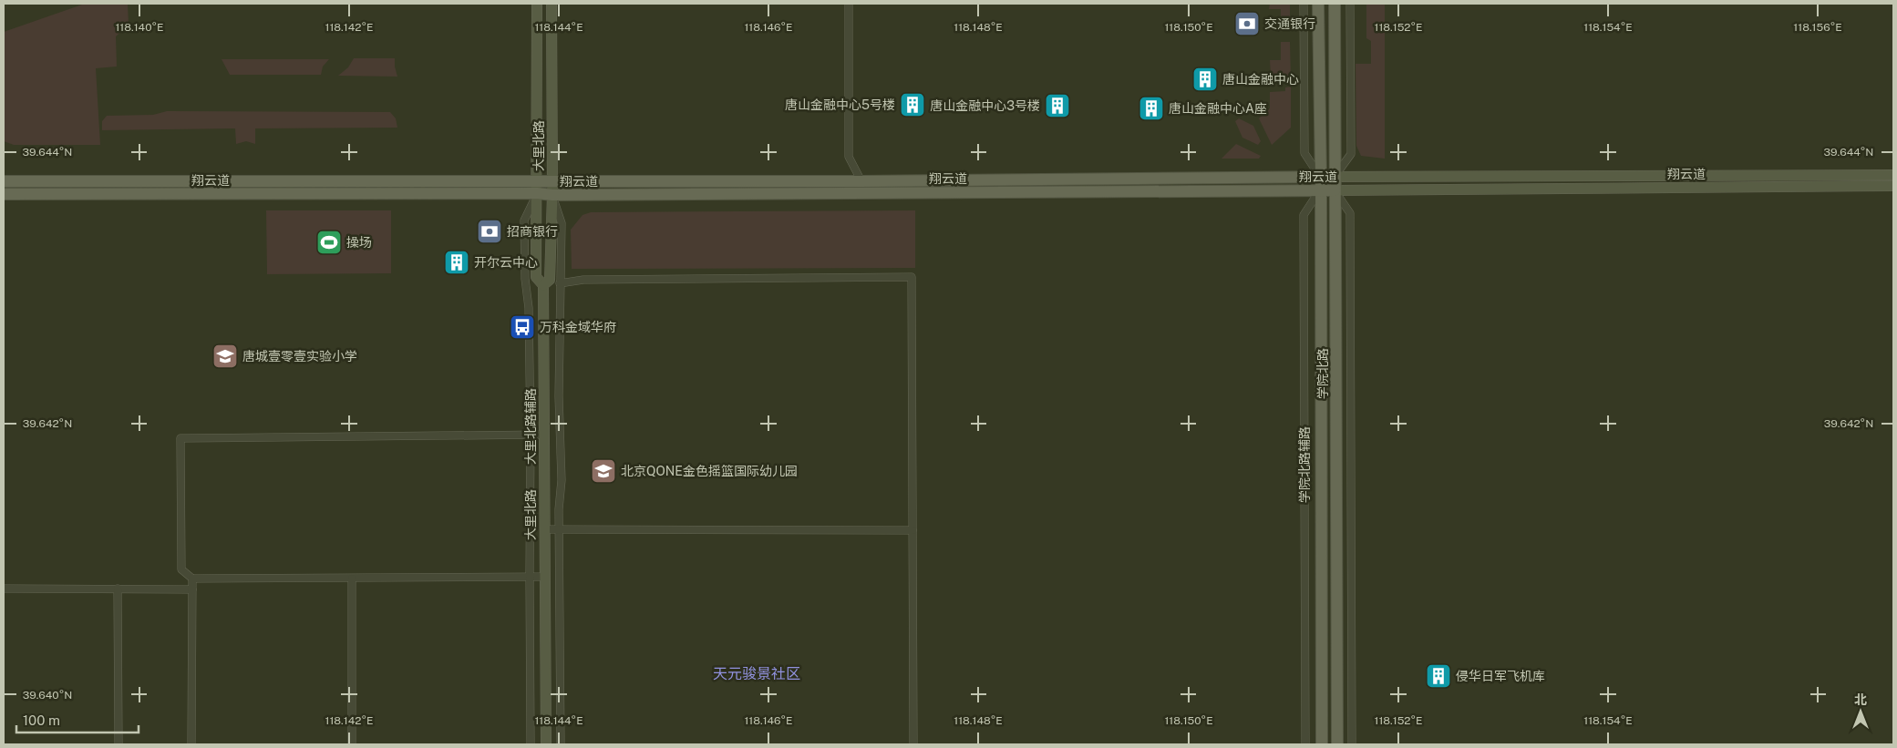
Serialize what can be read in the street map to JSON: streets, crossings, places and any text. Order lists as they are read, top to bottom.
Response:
{
  "streets": {
    "main road": ["大里北路", "翔云道", "学院北路"],
    "street": ["大里北路辅路", "学院北路辅路"]
  },
  "crossings": [
    ["大里北路", "翔云道"],
    ["大里北路", "大里北路辅路"],
    ["翔云道", "学院北路"],
    ["翔云道", "大里北路辅路"],
    ["翔云道", "学院北路辅路"],
    ["学院北路", "学院北路辅路"]
  ],
  "districts": ["天元骏景社区"],
  "places": {
    "bank": ["交通银行", "招商银行"],
    "building": [
      "唐山金融中心",
      "唐山金融中心5号楼",
      "唐山金融中心3号楼",
      "唐山金融中心A座",
      "开尔云中心",
      "侵华日军飞机库"
    ],
    "sports": ["操场"],
    "bus stop": ["万科金域华府"],
    "school or university": ["唐城壹零壹实验小学", "北京QONE金色摇篮国际幼儿园"]
  },
  "scale_bar": "100 m",
  "north": "top",
  "coordinates": [
    "118.140°E",
    "118.142°E",
    "118.144°E",
    "118.146°E",
    "118.148°E",
    "118.150°E",
    "118.152°E",
    "118.154°E",
    "118.156°E",
    "39.644°N",
    "39.642°N",
    "39.640°N"
  ]
}
